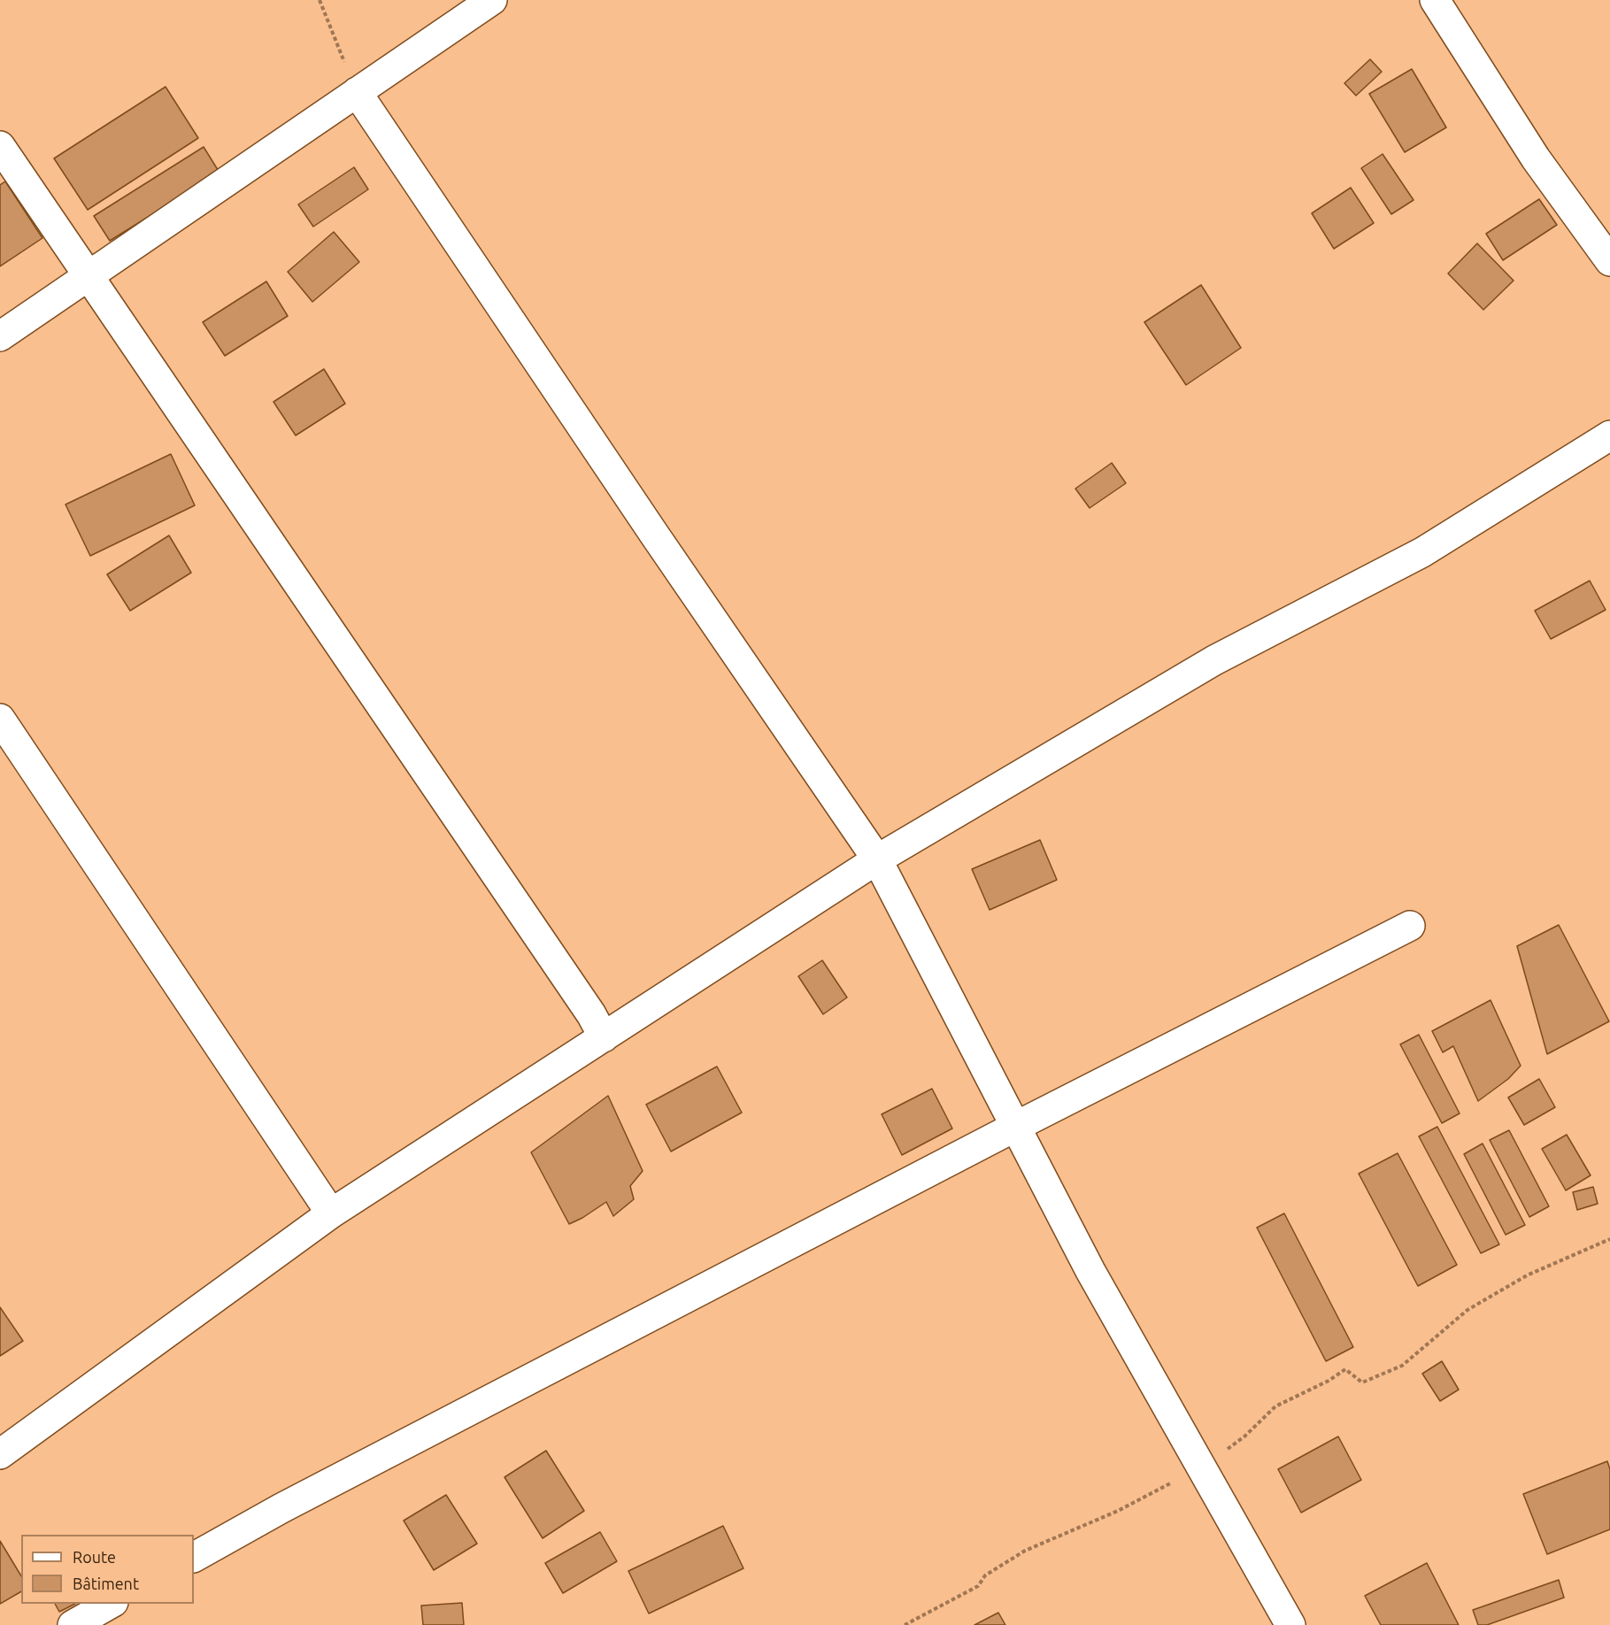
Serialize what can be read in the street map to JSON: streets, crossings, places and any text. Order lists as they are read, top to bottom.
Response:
{
  "legend": ["Route", "Bâtiment"]
}
